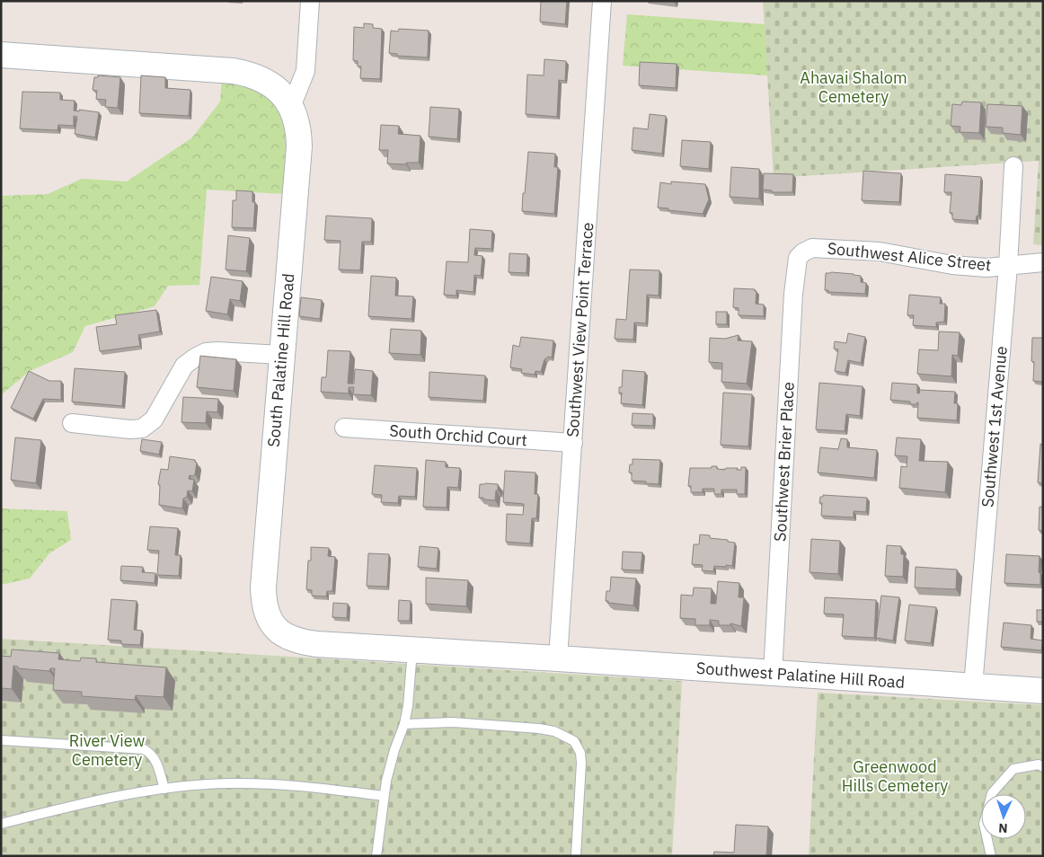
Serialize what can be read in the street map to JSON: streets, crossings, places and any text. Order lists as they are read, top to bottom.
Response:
{
  "streets": {
    "street": [
      "Southwest Alice Street",
      "Southwest View Point Terrace",
      "South Palatine Hill Road",
      "Southwest 1st Avenue",
      "South Orchid Court",
      "Southwest Brier Place",
      "Southwest Palatine Hill Road"
    ]
  },
  "crossings": [
    ["Southwest Alice Street", "Southwest 1st Avenue"],
    ["Southwest Alice Street", "Southwest Brier Place"],
    ["Southwest View Point Terrace", "South Palatine Hill Road"],
    ["Southwest View Point Terrace", "South Orchid Court"],
    ["Southwest View Point Terrace", "Southwest Palatine Hill Road"],
    ["South Palatine Hill Road", "Southwest Palatine Hill Road"],
    ["Southwest 1st Avenue", "Southwest Palatine Hill Road"],
    ["Southwest Brier Place", "Southwest Palatine Hill Road"]
  ],
  "parks": ["Ahavai Shalom Cemetery", "River View Cemetery", "Greenwood Hills Cemetery"],
  "north": "bottom"
}
